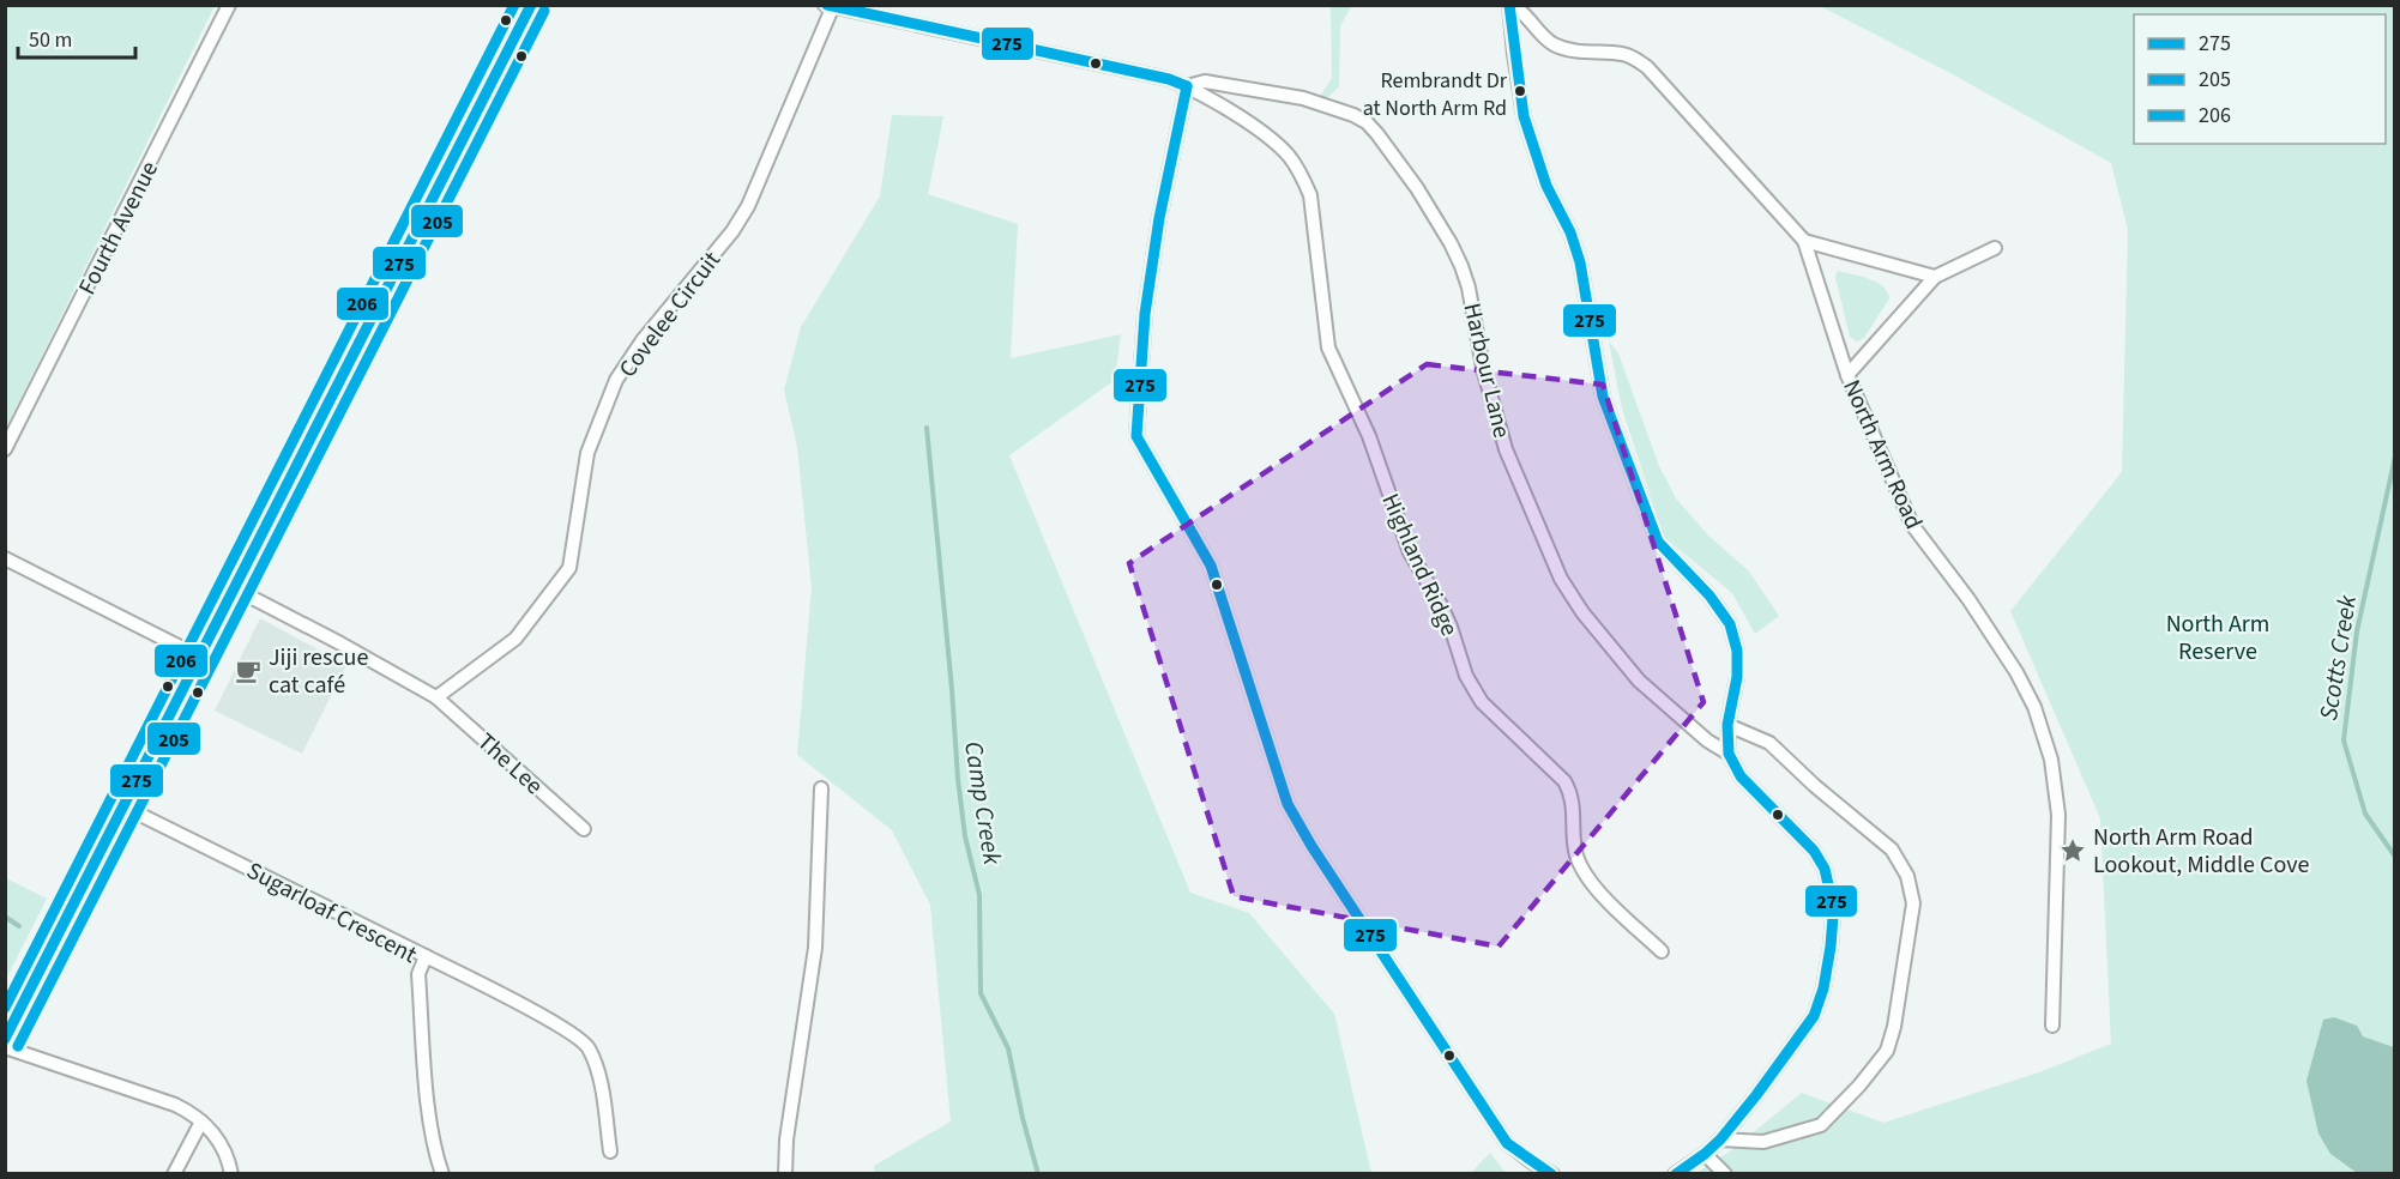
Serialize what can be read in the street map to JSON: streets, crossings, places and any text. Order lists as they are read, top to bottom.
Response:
{
  "streets": {
    "street": [
      "Fourth Avenue",
      "Covelee Circuit",
      "Harbour Lane",
      "North Arm Road",
      "Highland Ridge",
      "The Lee",
      "Sugarloaf Crescent"
    ]
  },
  "crossings": [
    ["Covelee Circuit", "The Lee"],
    ["Harbour Lane", "Highland Ridge"]
  ],
  "water": ["Scotts Creek", "Camp Creek"],
  "parks": ["North Arm Reserve"],
  "places": {
    "other": ["Rembrandt Dr at North Arm Rd"],
    "cafe": ["Jiji rescue cat café"],
    "place": ["North Arm Road Lookout, Middle Cove"]
  },
  "lines": ["transit line 275", "transit line 206", "transit line 205"],
  "legend": ["275", "205", "206"],
  "scale_bar": "50 m"
}
